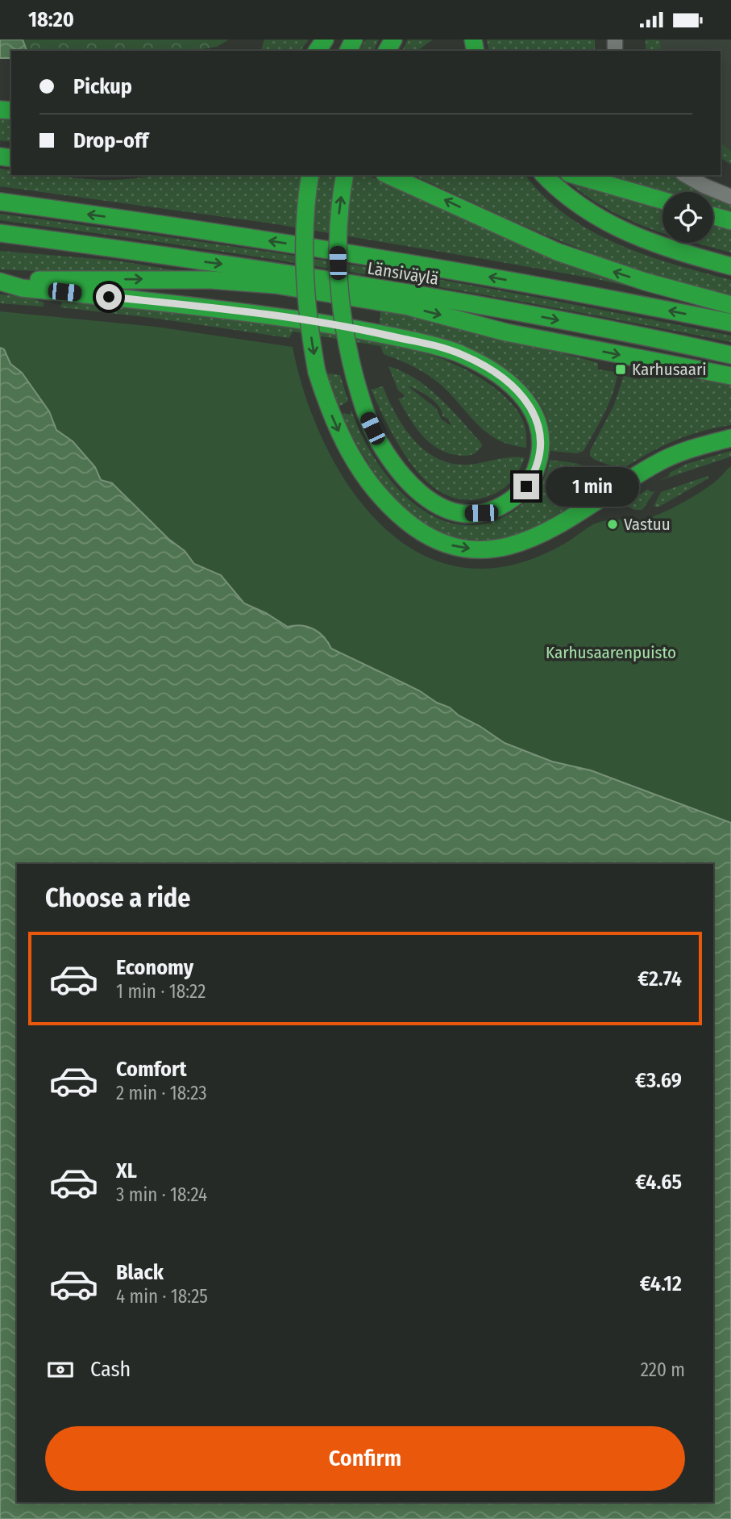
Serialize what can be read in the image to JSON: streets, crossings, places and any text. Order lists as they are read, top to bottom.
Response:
{
  "streets": {
    "highway": ["Länsiväylä"]
  },
  "parks": ["Karhusaarenpuisto"],
  "places": {
    "transit": ["Karhusaari"],
    "other": ["Vastuu"]
  },
  "page": {
    "status": "18:20",
    "banner": ["Pickup", "Drop-off"],
    "bubble": "1 min",
    "heading": "Choose a ride",
    "list": [
      {
        "name": "Economy",
        "note": "1 min · 18:22",
        "value": "€2.74"
      },
      {
        "name": "Comfort",
        "note": "2 min · 18:23",
        "value": "€3.69"
      },
      {
        "name": "XL",
        "note": "3 min · 18:24",
        "value": "€4.65"
      },
      {
        "name": "Black",
        "note": "4 min · 18:25",
        "value": "€4.12"
      }
    ],
    "pay": ["Cash", "220 m"],
    "buttons": "Confirm"
  }
}
